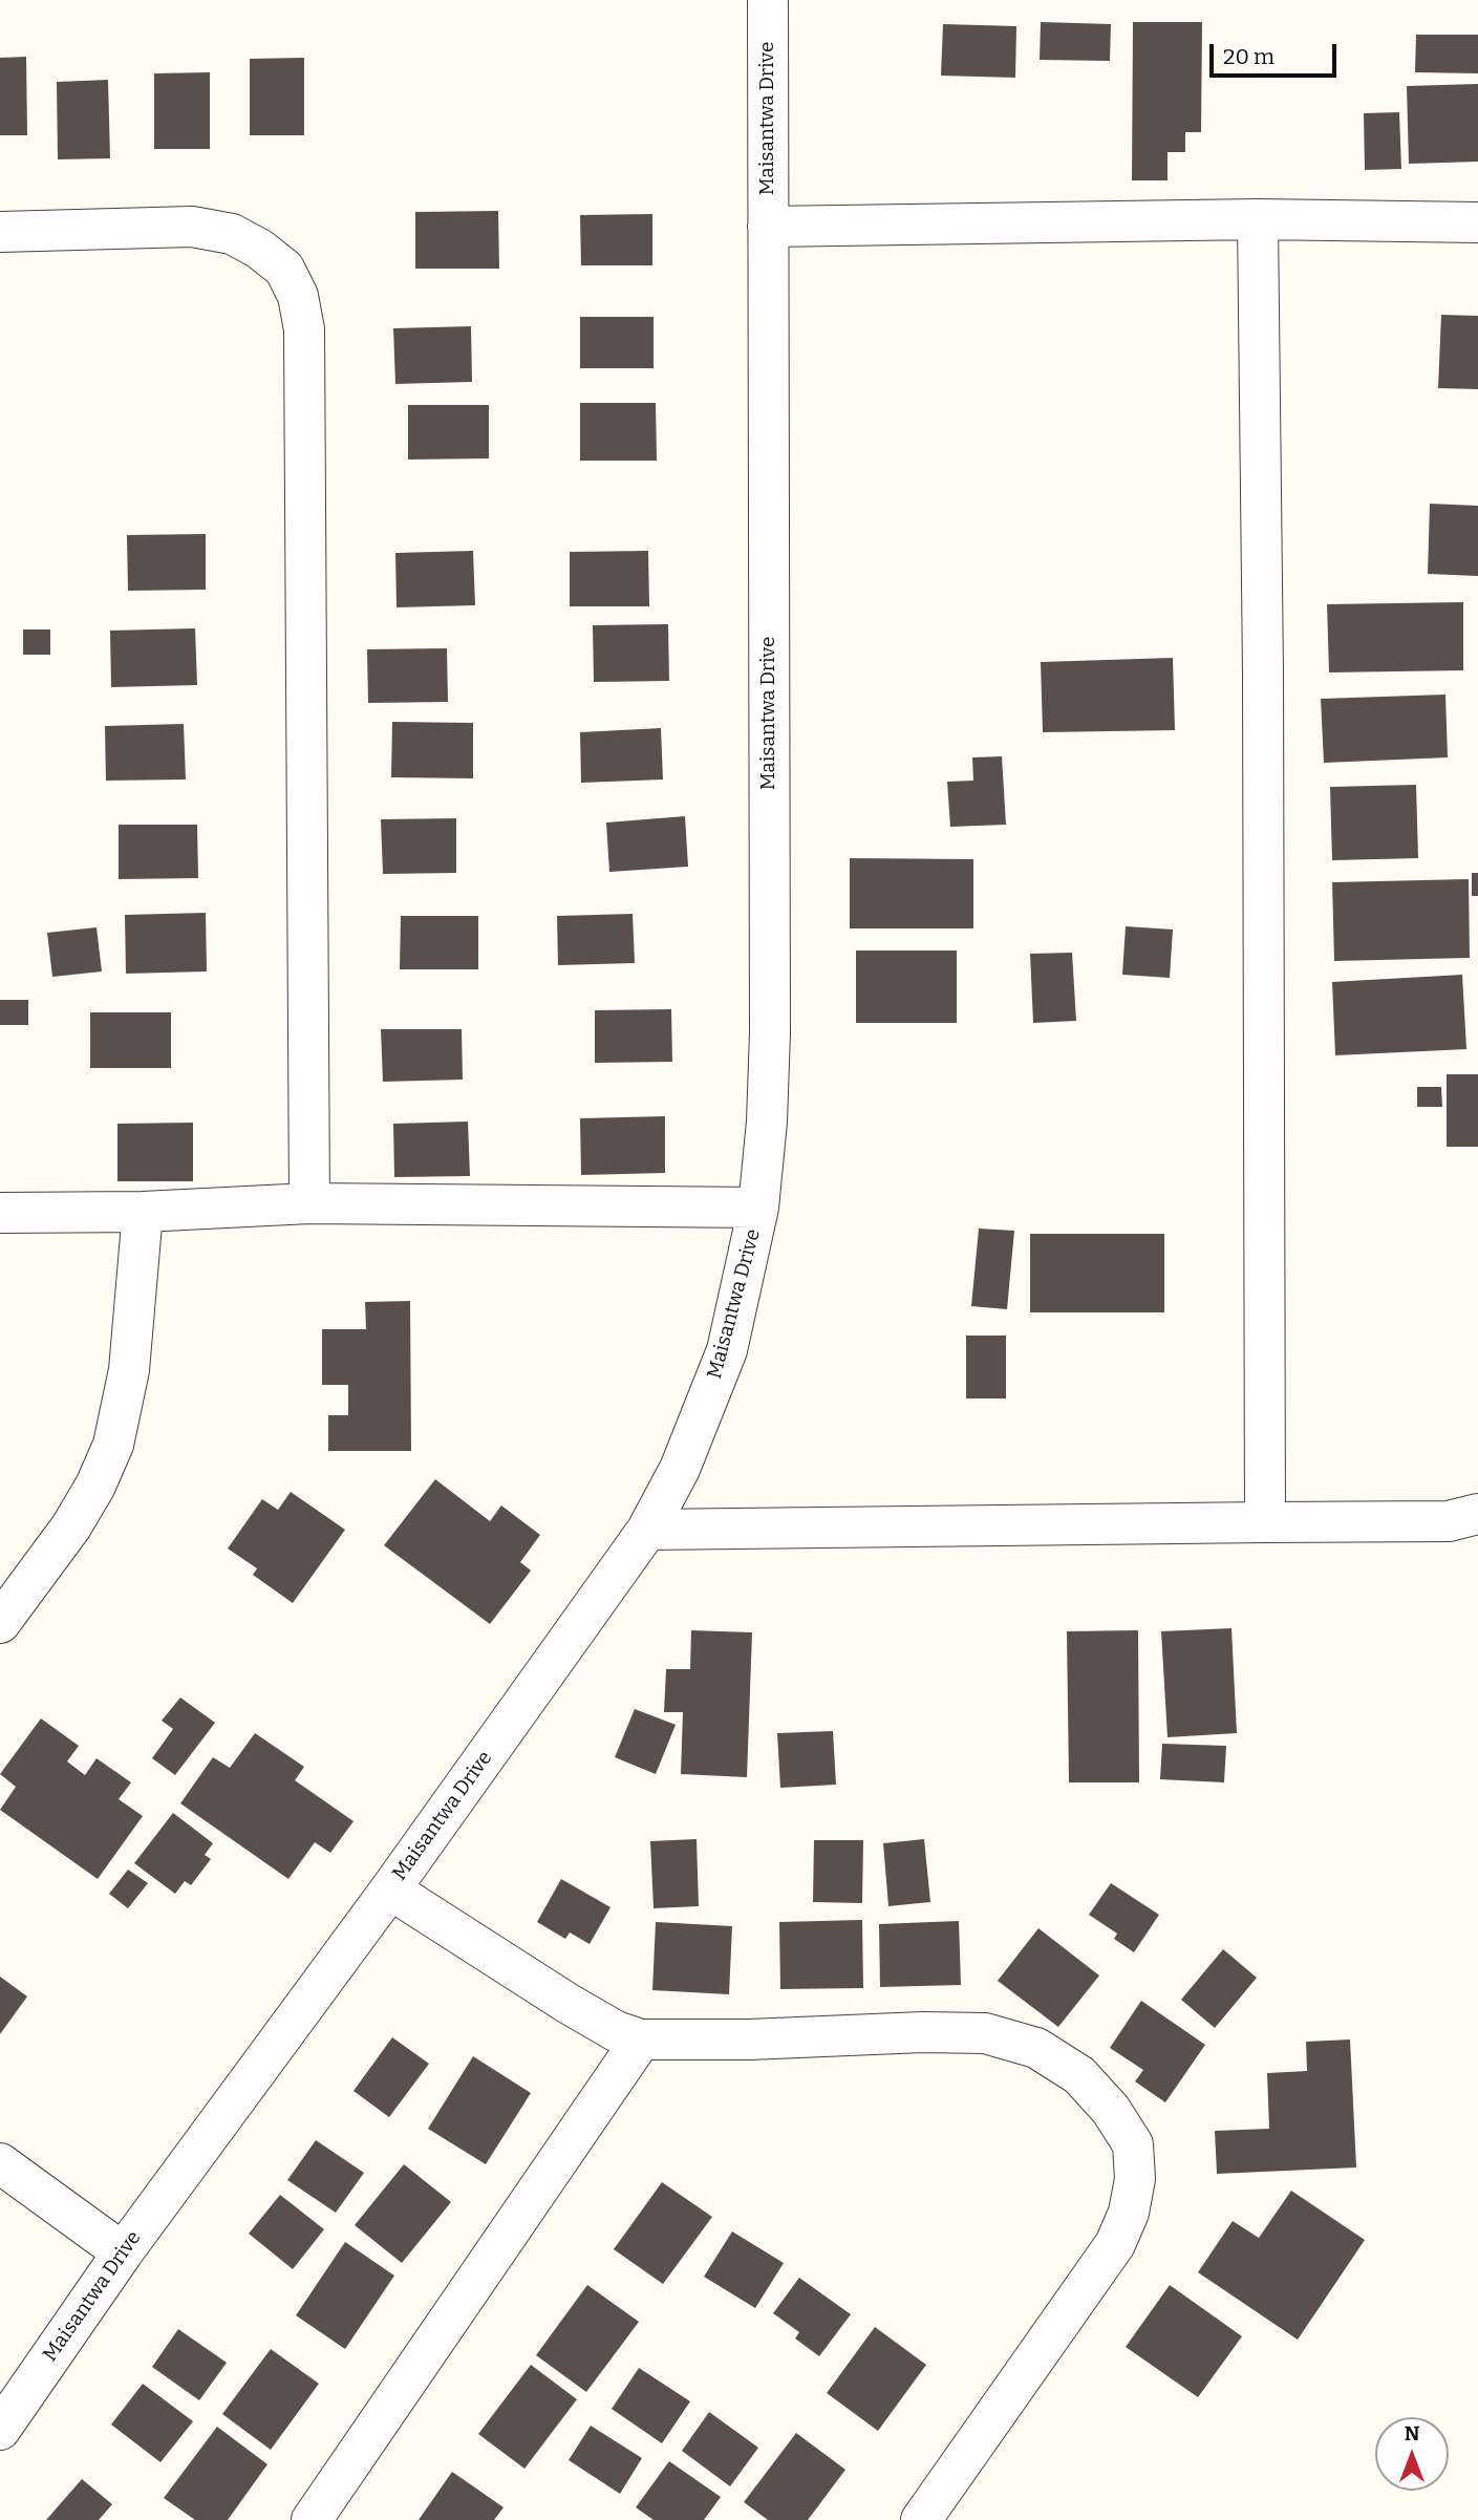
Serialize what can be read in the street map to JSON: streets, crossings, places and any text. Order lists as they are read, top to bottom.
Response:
{
  "streets": {
    "street": ["Maisantwa Drive"]
  },
  "scale_bar": "20 m",
  "north": "top"
}
